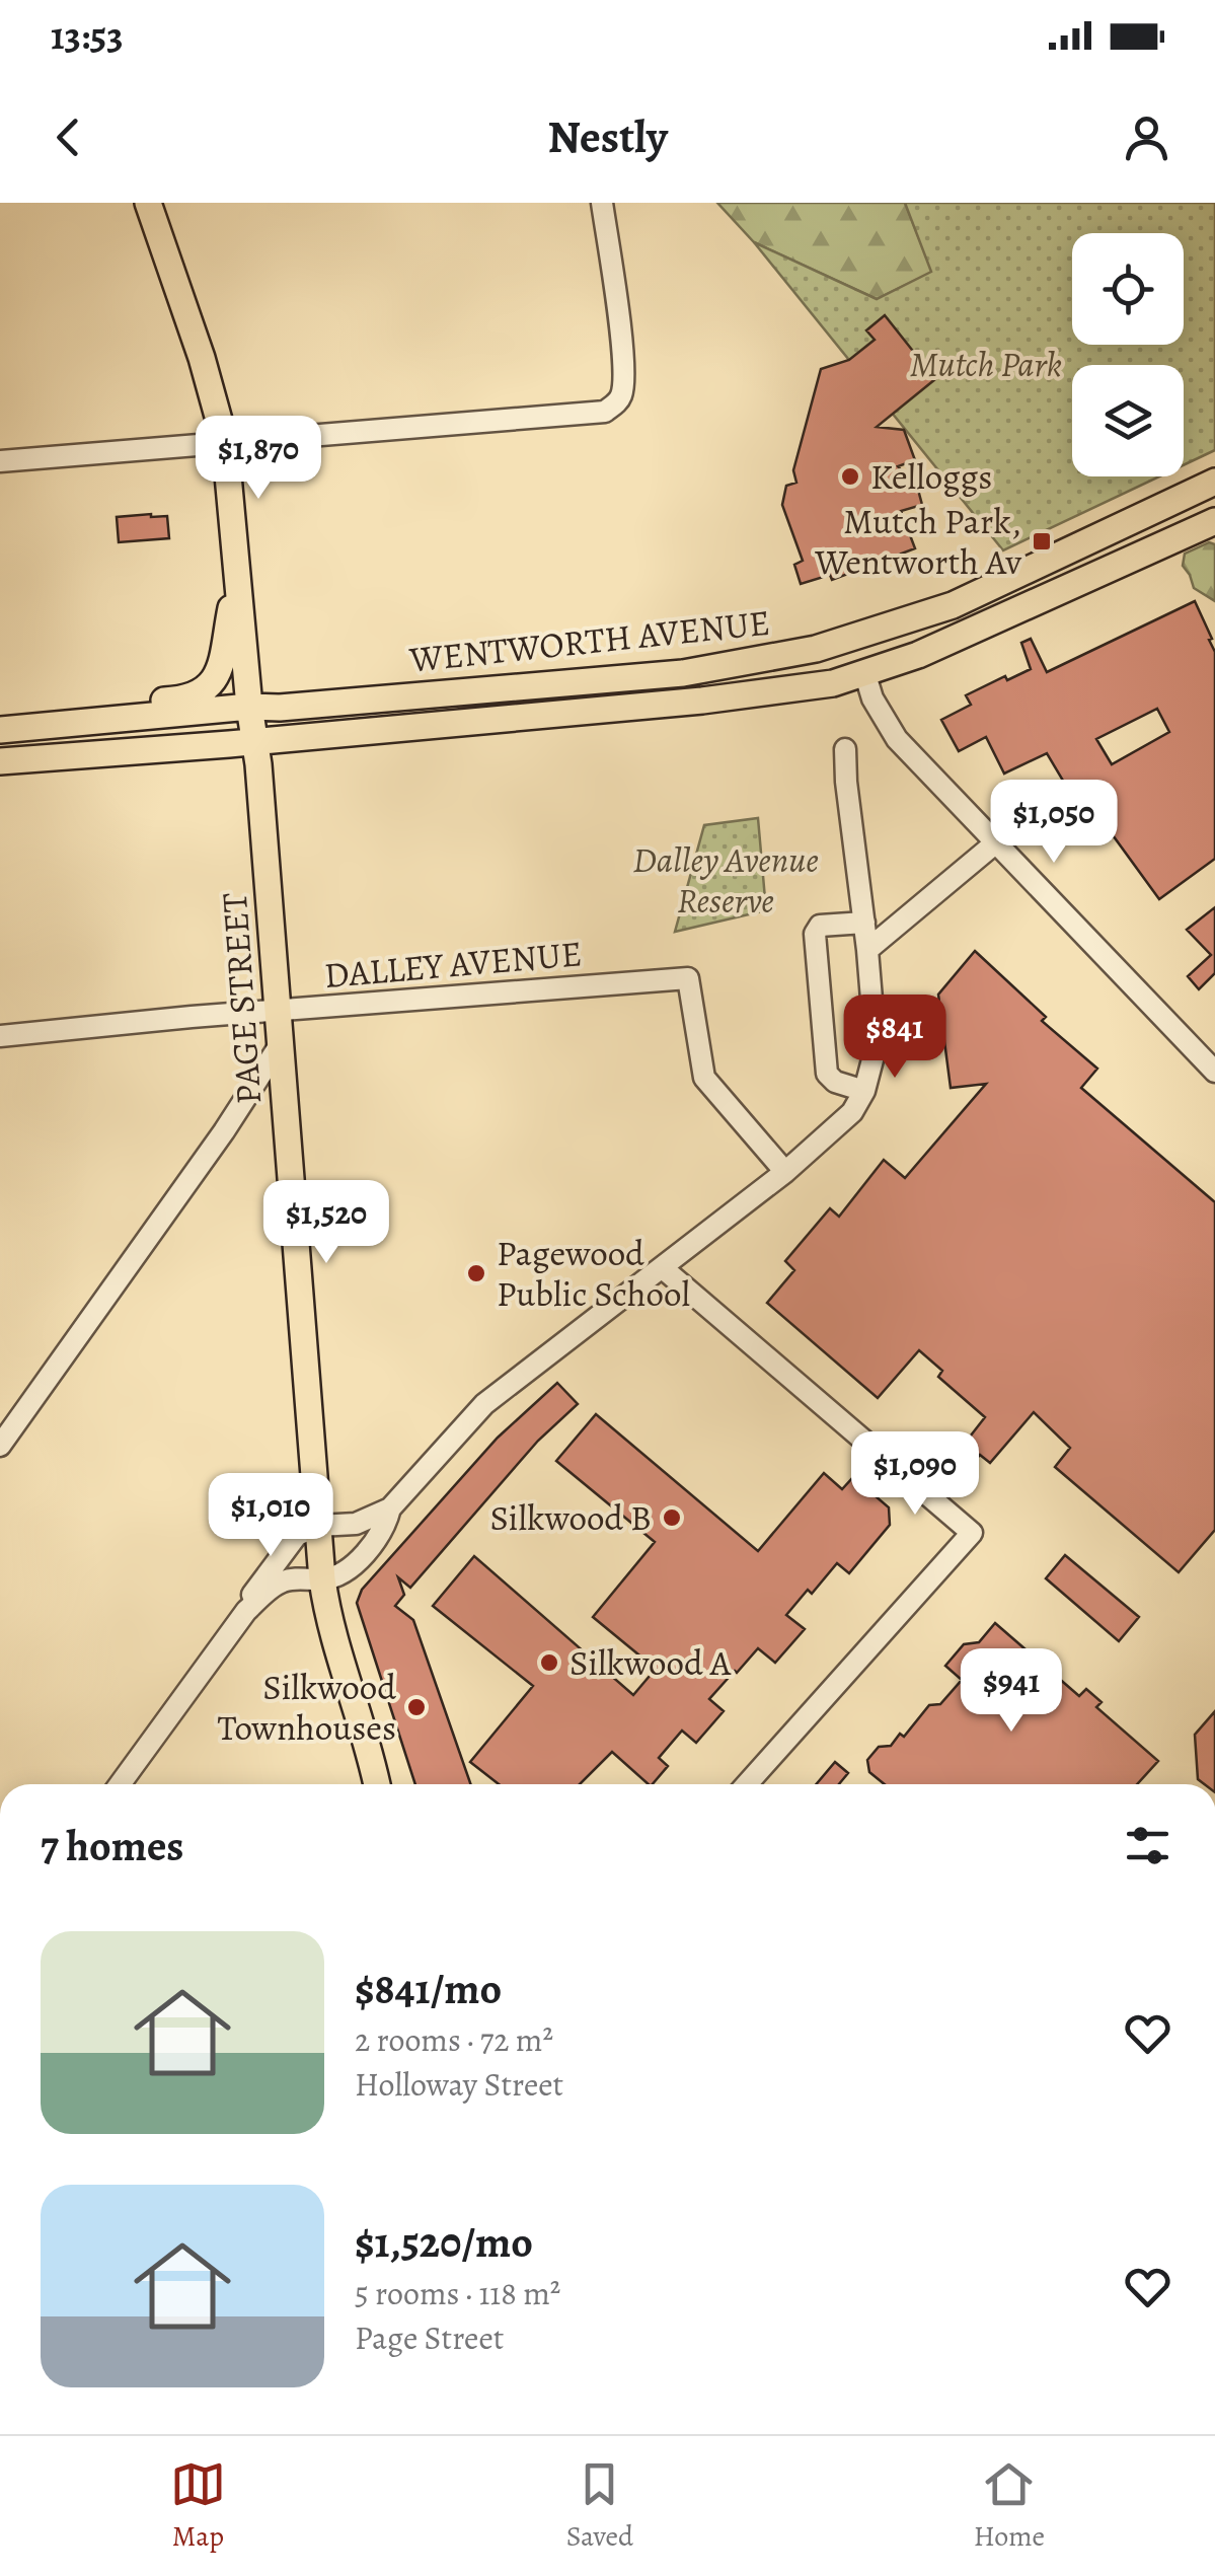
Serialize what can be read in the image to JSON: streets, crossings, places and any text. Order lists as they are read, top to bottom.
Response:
{
  "streets": {
    "main road": ["WENTWORTH AVENUE", "PAGE STREET"],
    "street": ["DALLEY AVENUE"]
  },
  "crossings": [
    ["WENTWORTH AVENUE", "PAGE STREET"],
    ["DALLEY AVENUE", "PAGE STREET"]
  ],
  "parks": ["Mutch Park", "Dalley Avenue Reserve"],
  "places": {
    "other": [
      "Kelloggs",
      "Pagewood Public School",
      "Silkwood B",
      "Silkwood A",
      "Silkwood Townhouses"
    ],
    "transit": ["Mutch Park, Wentworth Av"]
  },
  "page": {
    "status": "13:53",
    "header": "Nestly",
    "price": [
      "$1,870",
      "$1,050",
      "$841",
      "$1,520",
      "$1,090",
      "$1,010",
      "$941"
    ],
    "heading": "7 homes",
    "list": [
      {
        "name": "$841/mo",
        "note": "2 rooms · 72 m² · Holloway Street"
      },
      {
        "name": "$1,520/mo",
        "note": "5 rooms · 118 m² · Page Street"
      }
    ],
    "tabs": ["Map", "Saved", "Home"]
  }
}
